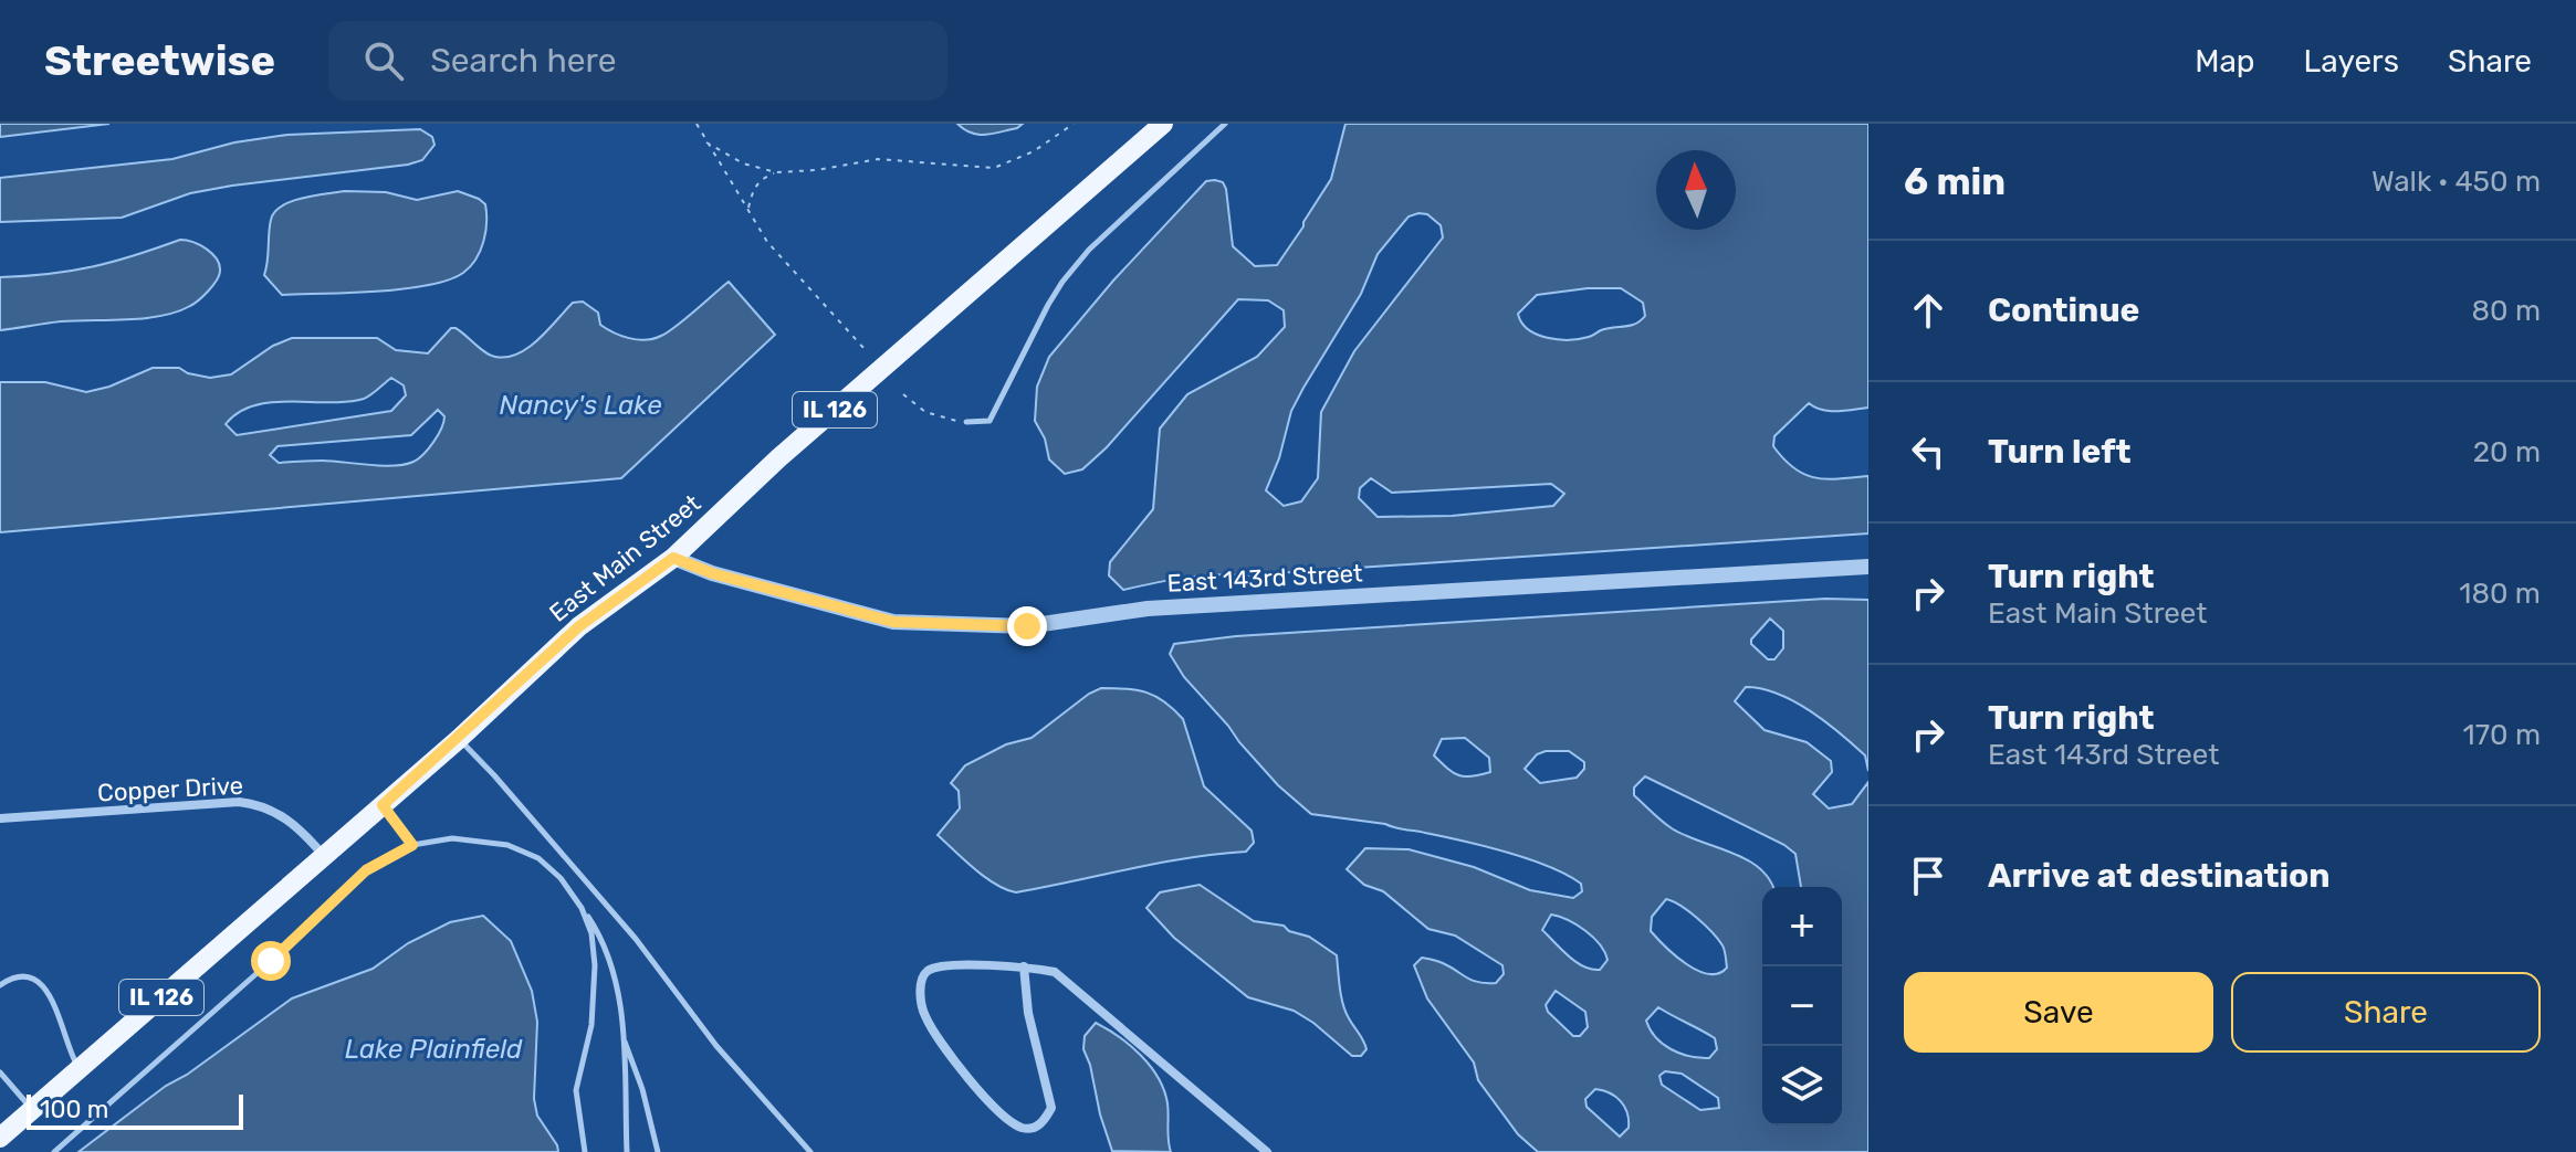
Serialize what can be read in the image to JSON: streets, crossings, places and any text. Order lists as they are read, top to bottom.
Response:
{
  "streets": {
    "main road": ["IL 126", "East Main Street"],
    "street": ["East 143rd Street", "Copper Drive"]
  },
  "crossings": [
    ["East Main Street", "East 143rd Street"],
    ["East Main Street", "Copper Drive"]
  ],
  "water": ["Nancy's Lake", "Lake Plainfield"],
  "scale_bar": "100 m",
  "north": "top",
  "page": {
    "header": "Streetwise",
    "search": "Search here",
    "nav": ["Map", "Layers", "Share"],
    "heading": ["6 min", "Walk · 450 m"],
    "list": [
      ["Continue", "80 m"],
      ["Turn left", "20 m"],
      ["Turn right", "East Main Street", "180 m"],
      ["Turn right", "East 143rd Street", "170 m"],
      "Arrive at destination"
    ],
    "map_buttons": ["+", "−"],
    "buttons": ["Save", "Share"],
    "scale": "100 m"
  }
}
